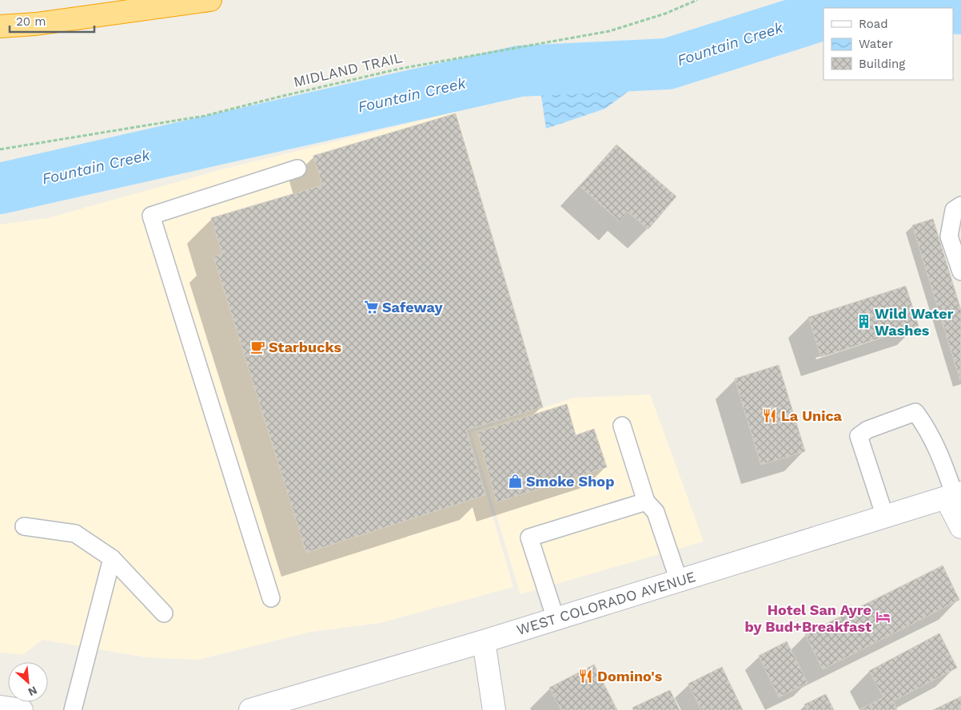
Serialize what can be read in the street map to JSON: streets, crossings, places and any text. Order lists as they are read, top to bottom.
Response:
{
  "streets": {
    "main road": ["WEST COLORADO AVENUE"],
    "path": ["MIDLAND TRAIL"]
  },
  "water": ["Fountain Creek"],
  "places": {
    "supermarket": ["Safeway"],
    "building": ["Wild Water Washes"],
    "cafe": ["Starbucks"],
    "restaurant": ["La Unica", "Domino's"],
    "shop": ["Smoke Shop"],
    "hotel": ["Hotel San Ayre by Bud+Breakfast"]
  },
  "legend": ["Road", "Water", "Building"],
  "scale_bar": "20 m",
  "north": "bottom right"
}
